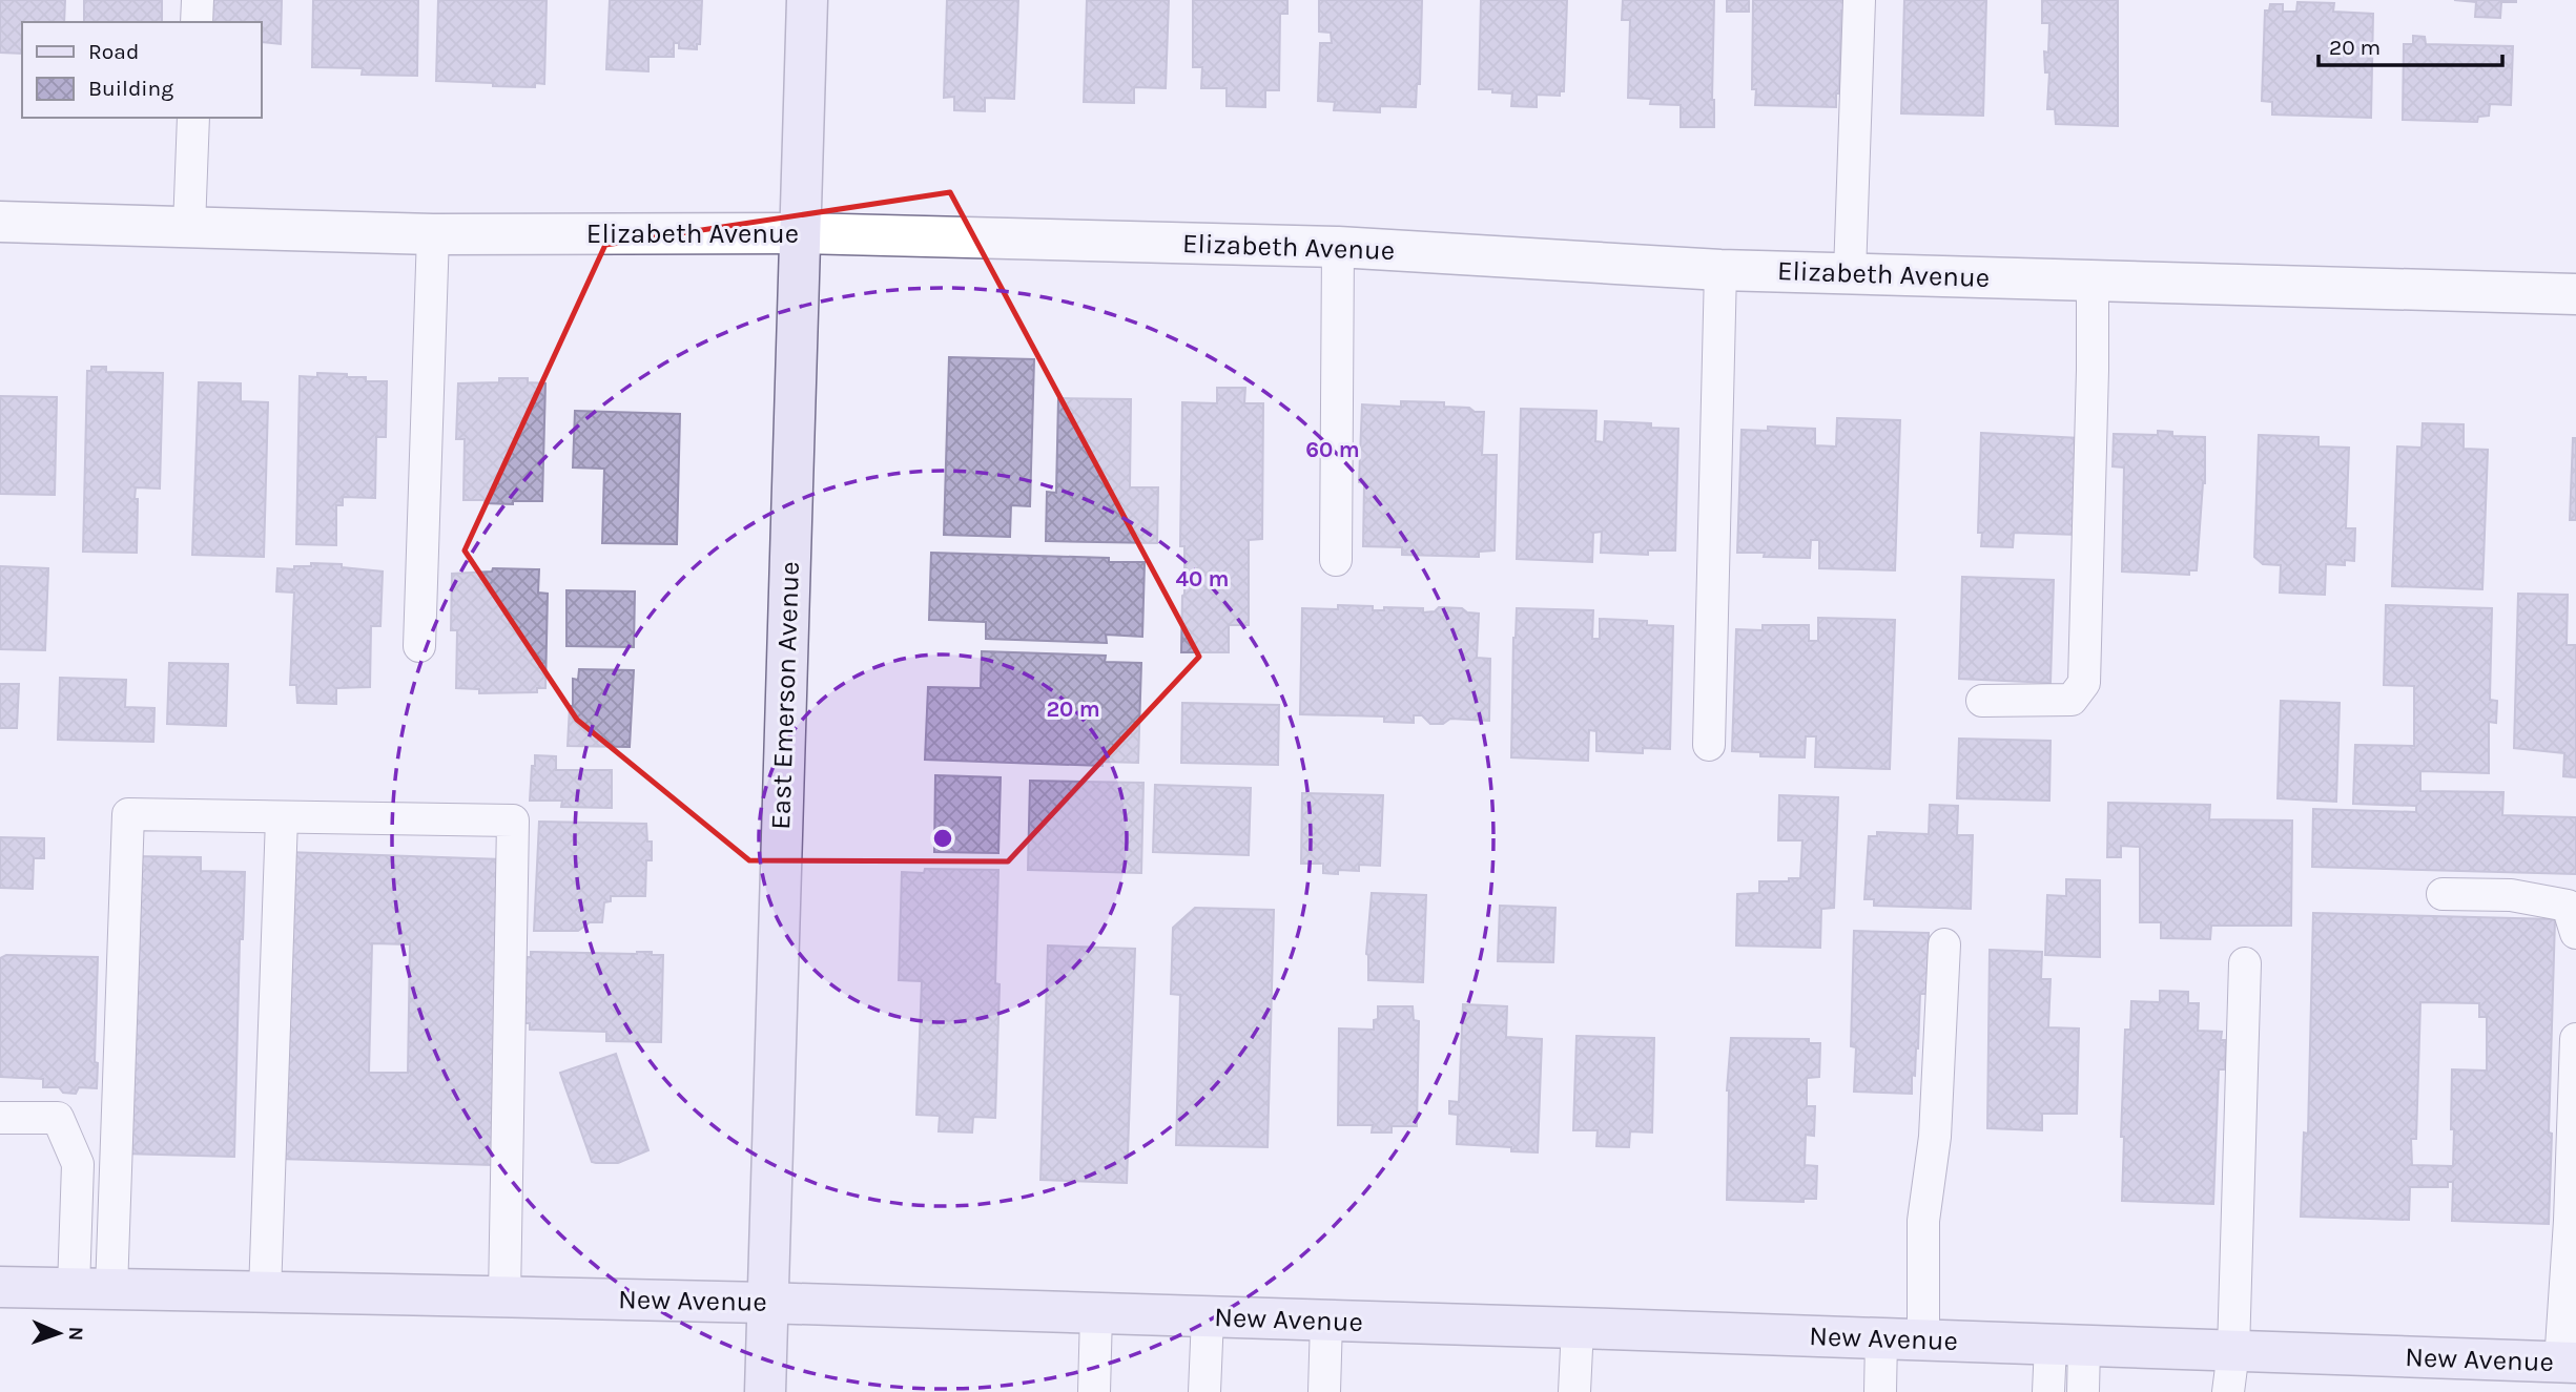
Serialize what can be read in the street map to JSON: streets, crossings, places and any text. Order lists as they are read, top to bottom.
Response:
{
  "streets": {
    "main road": ["East Emerson Avenue", "New Avenue"],
    "street": ["Elizabeth Avenue"]
  },
  "crossings": [
    ["Elizabeth Avenue", "East Emerson Avenue"],
    ["East Emerson Avenue", "New Avenue"]
  ],
  "legend": ["Road", "Building"],
  "scale_bar": "20 m",
  "north": "right",
  "rings": ["60 m", "40 m", "20 m"]
}
